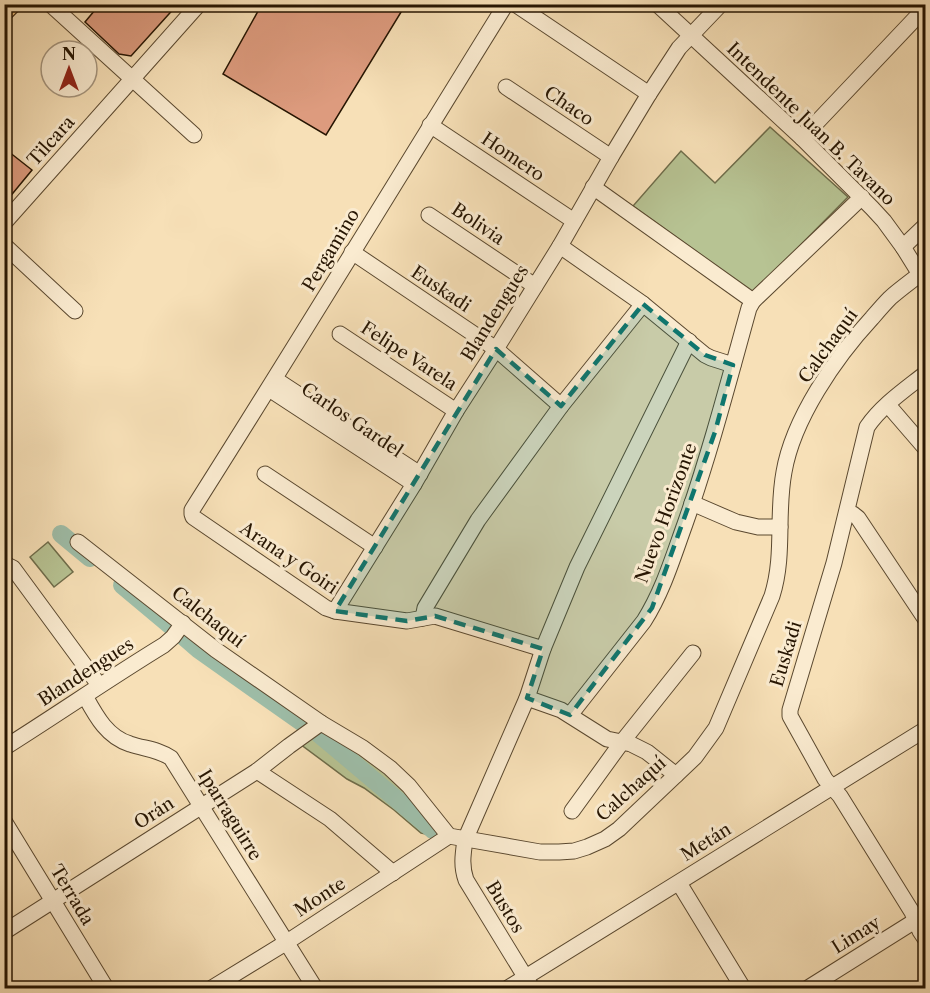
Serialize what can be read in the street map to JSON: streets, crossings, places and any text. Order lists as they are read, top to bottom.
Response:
{
  "streets": {
    "street": [
      "Chaco",
      "Intendente Juan B. Tavano",
      "Tilcara",
      "Homero",
      "Bolivia",
      "Pergamino",
      "Euskadi",
      "Blandengues",
      "Calchaquí",
      "Felipe Varela",
      "Carlos Gardel",
      "Nuevo Horizonte",
      "Arana y Goiri",
      "Orán",
      "Iparraguirre",
      "Metán",
      "Terrada",
      "Monte",
      "Bustos",
      "Limay"
    ]
  },
  "crossings": [
    ["Chaco", "Blandengues"],
    ["Intendente Juan B. Tavano", "Blandengues"],
    ["Intendente Juan B. Tavano", "Calchaquí"],
    ["Homero", "Pergamino"],
    ["Homero", "Blandengues"],
    ["Bolivia", "Blandengues"],
    ["Pergamino", "Euskadi"],
    ["Pergamino", "Carlos Gardel"],
    ["Pergamino", "Arana y Goiri"],
    ["Euskadi", "Blandengues"],
    ["Euskadi", "Metán"],
    ["Euskadi", "Limay"],
    ["Blandengues", "Calchaquí"],
    ["Blandengues", "Felipe Varela"],
    ["Blandengues", "Carlos Gardel"],
    ["Blandengues", "Arana y Goiri"],
    ["Blandengues", "Iparraguirre"],
    ["Calchaquí", "Orán"],
    ["Calchaquí", "Monte"],
    ["Calchaquí", "Bustos"],
    ["Arana y Goiri", "Bustos"],
    ["Orán", "Iparraguirre"],
    ["Orán", "Terrada"],
    ["Iparraguirre", "Monte"],
    ["Metán", "Bustos"]
  ],
  "north": "top"
}
